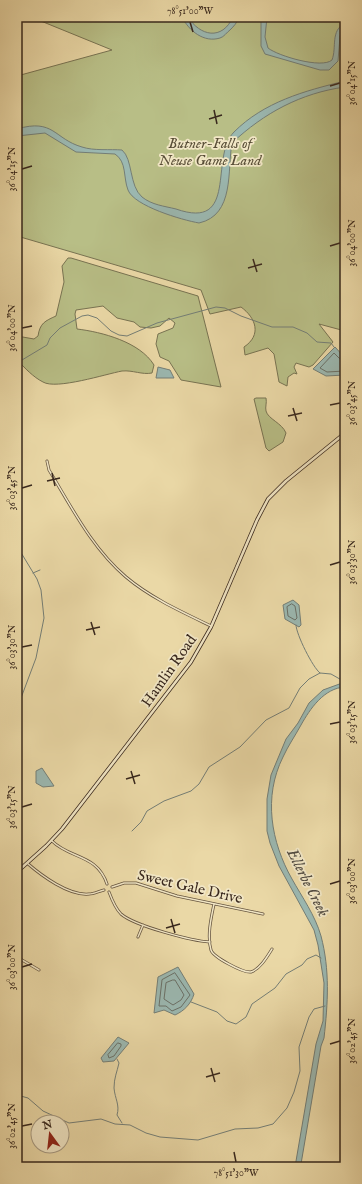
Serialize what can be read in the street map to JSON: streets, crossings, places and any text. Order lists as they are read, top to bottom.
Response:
{
  "streets": {
    "street": ["Hamlin Road", "Sweet Gale Drive"]
  },
  "water": ["Ellerbe Creek"],
  "parks": ["Butner-Falls of Neuse Game Land"],
  "north": "top",
  "coordinates": [
    "78°51'00\"W",
    "36°04'15\"N",
    "36°04'00\"N",
    "36°03'45\"N",
    "36°03'30\"N",
    "36°03'15\"N",
    "36°03'00\"N",
    "36°02'45\"N",
    "78°51'30\"W"
  ]
}
